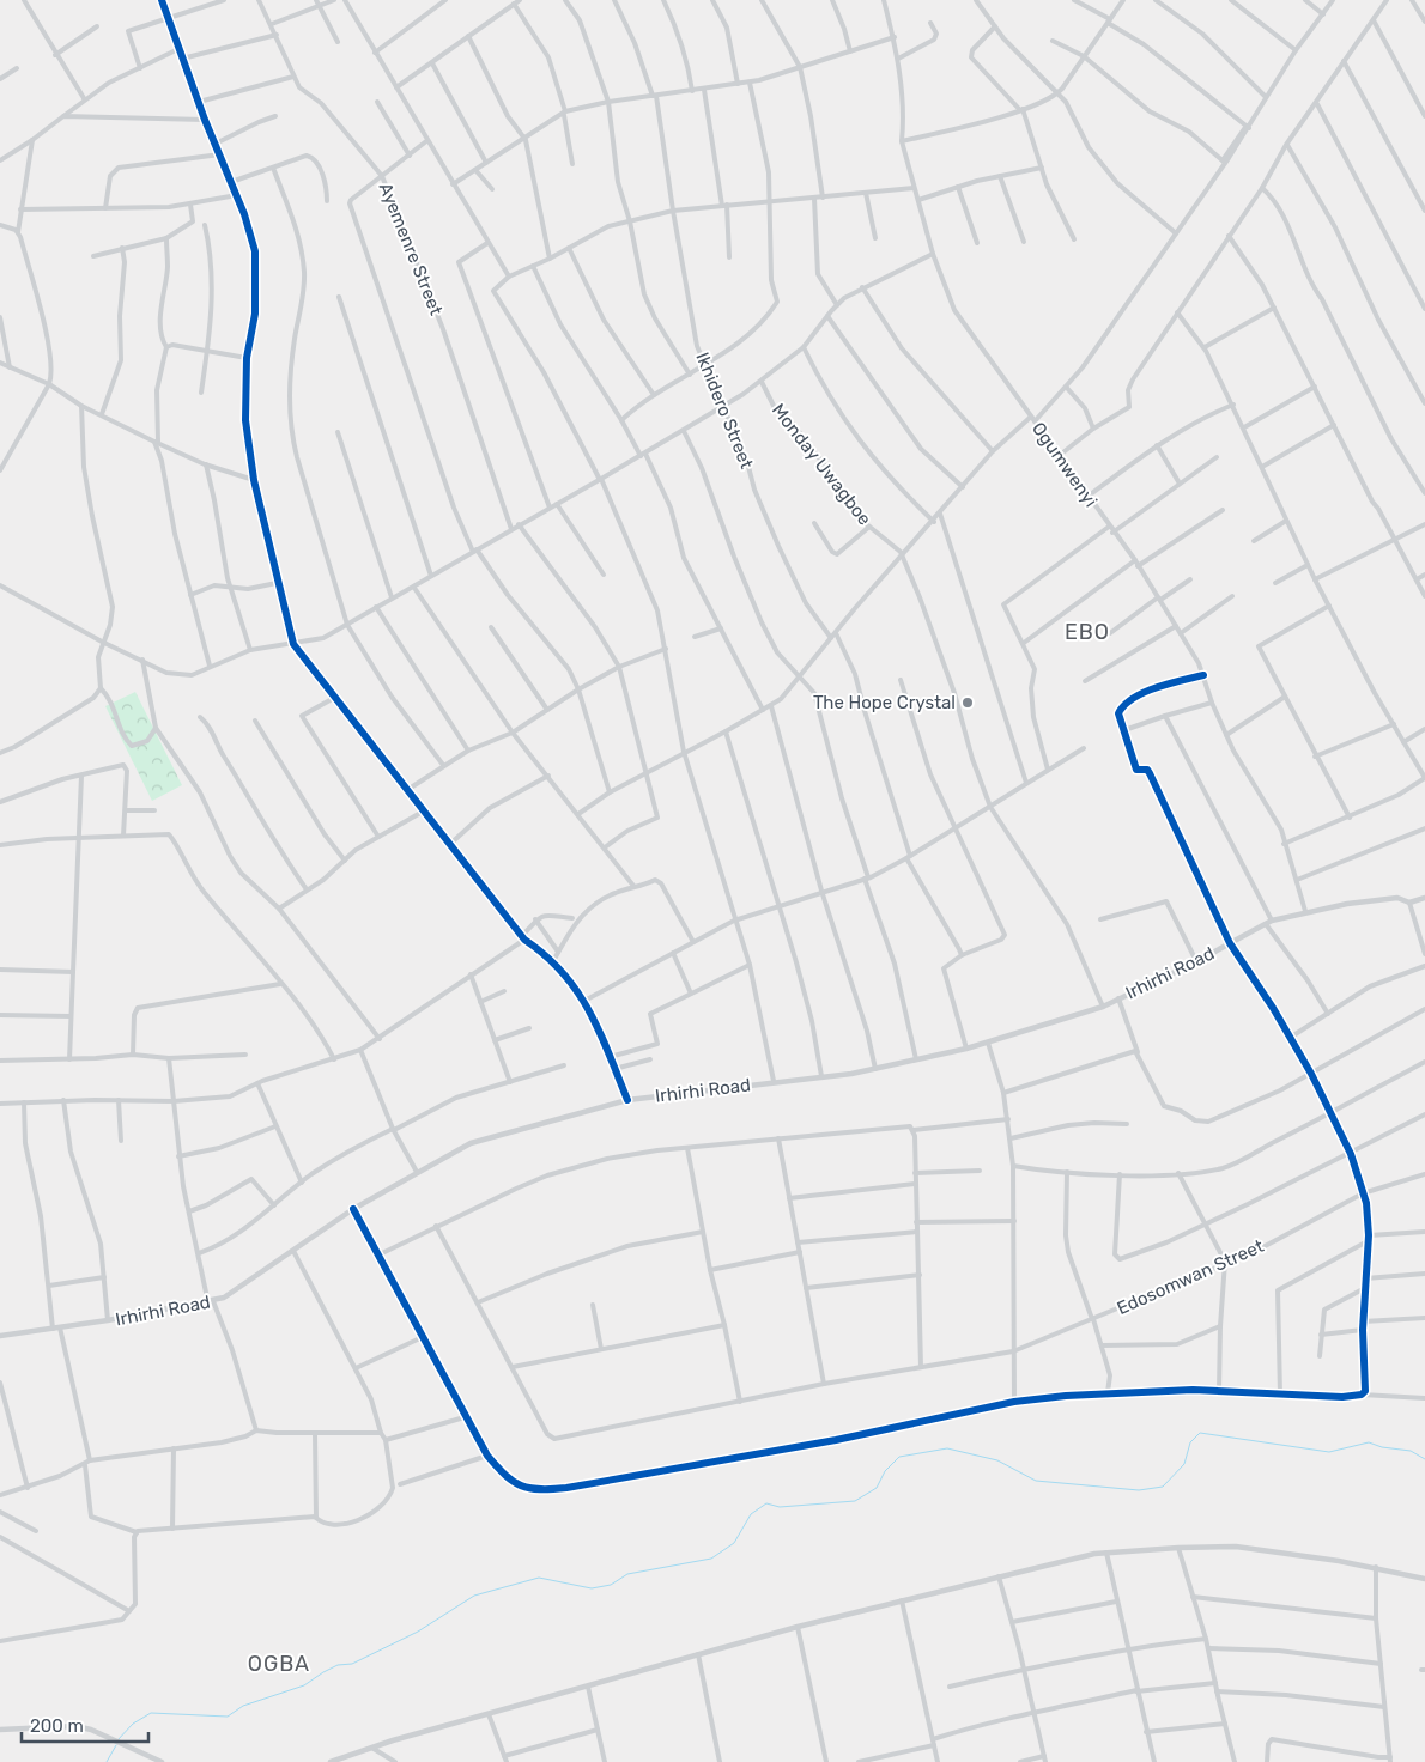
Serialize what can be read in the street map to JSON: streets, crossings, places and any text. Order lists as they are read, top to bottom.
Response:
{
  "streets": {
    "street": [
      "Ayemenre Street",
      "Ikhidero Street",
      "Monday Uwagboe",
      "Ogumwenyi",
      "Irhirhi Road",
      "Edosomwan Street"
    ]
  },
  "crossings": [
    ["Monday Uwagboe", "Irhirhi Road"],
    ["Ogumwenyi", "Irhirhi Road"]
  ],
  "districts": ["EBO", "OGBA"],
  "places": ["The Hope Crystal"],
  "scale_bar": "200 m"
}
